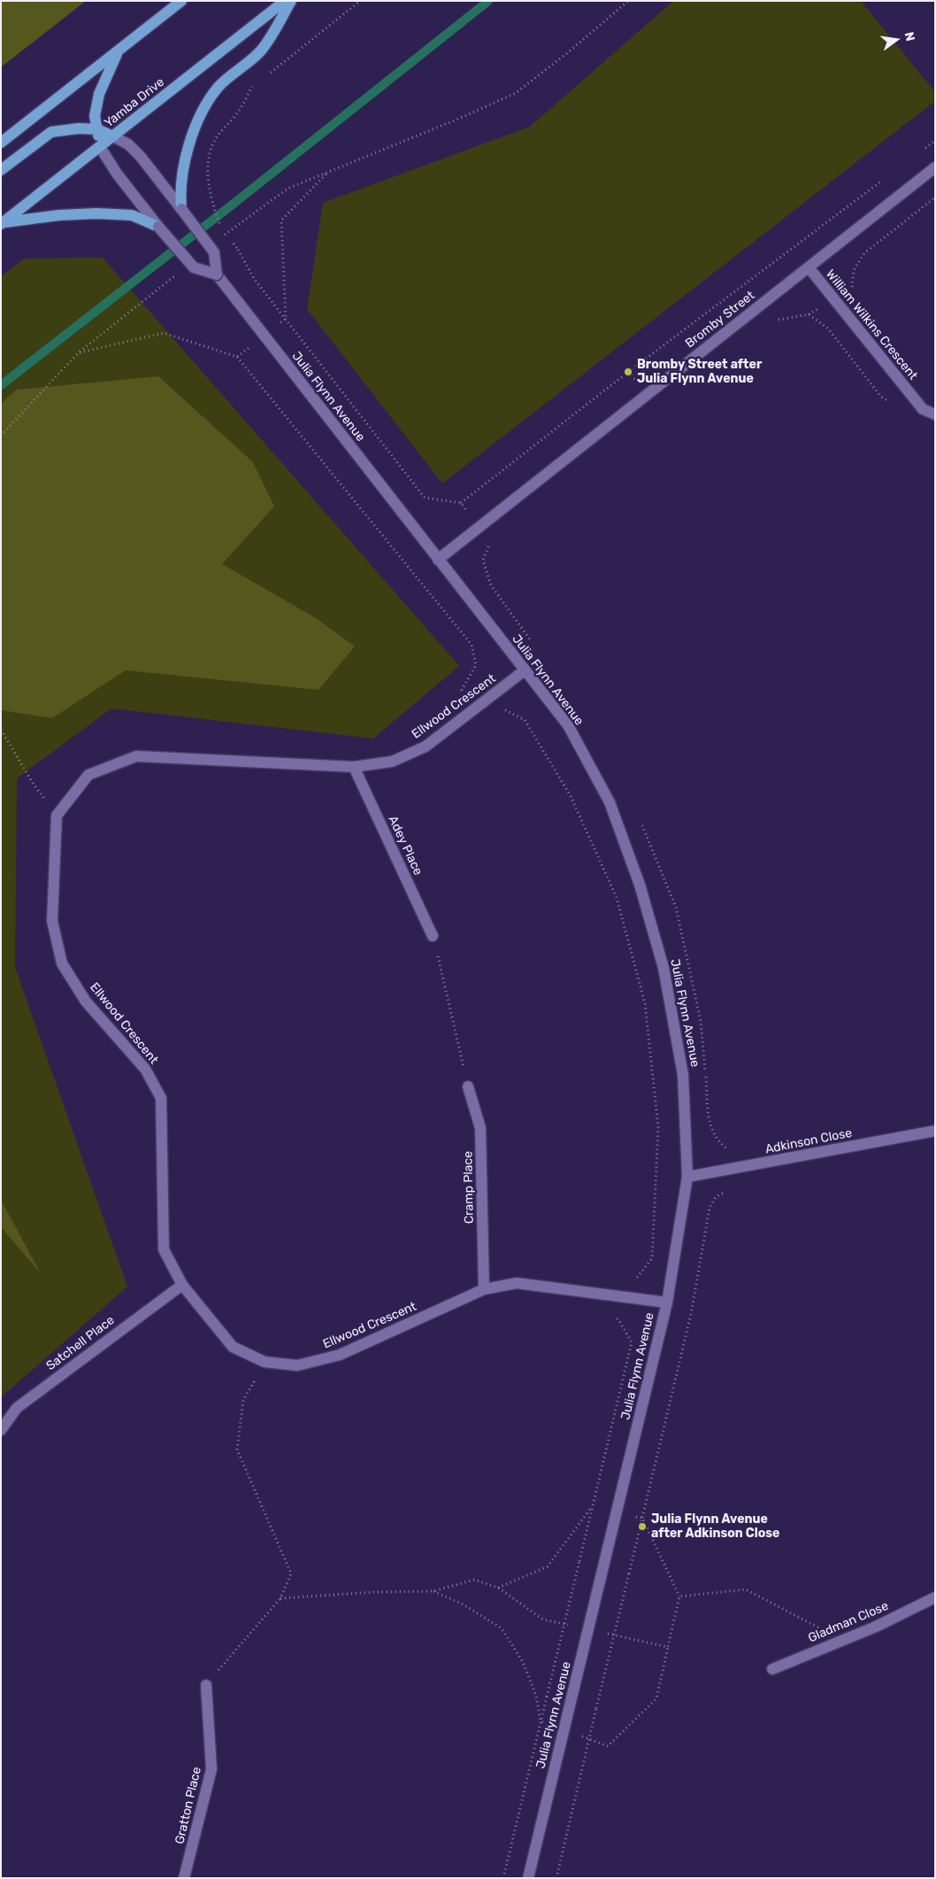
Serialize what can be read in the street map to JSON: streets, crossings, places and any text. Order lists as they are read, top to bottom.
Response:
{
  "streets": {
    "main road": ["Yamba Drive"],
    "street": [
      "Bromby Street",
      "William Wilkins Crescent",
      "Julia Flynn Avenue",
      "Ellwood Crescent",
      "Adey Place",
      "Adkinson Close",
      "Cramp Place",
      "Satchell Place",
      "Gladman Close",
      "Gratton Place"
    ]
  },
  "crossings": [
    ["Bromby Street", "William Wilkins Crescent"],
    ["Bromby Street", "Julia Flynn Avenue"],
    ["Julia Flynn Avenue", "Ellwood Crescent"],
    ["Julia Flynn Avenue", "Adkinson Close"],
    ["Ellwood Crescent", "Adey Place"],
    ["Ellwood Crescent", "Cramp Place"],
    ["Ellwood Crescent", "Satchell Place"]
  ],
  "places": ["Bromby Street after Julia Flynn Avenue", "Julia Flynn Avenue after Adkinson Close"],
  "north": "right"
}
